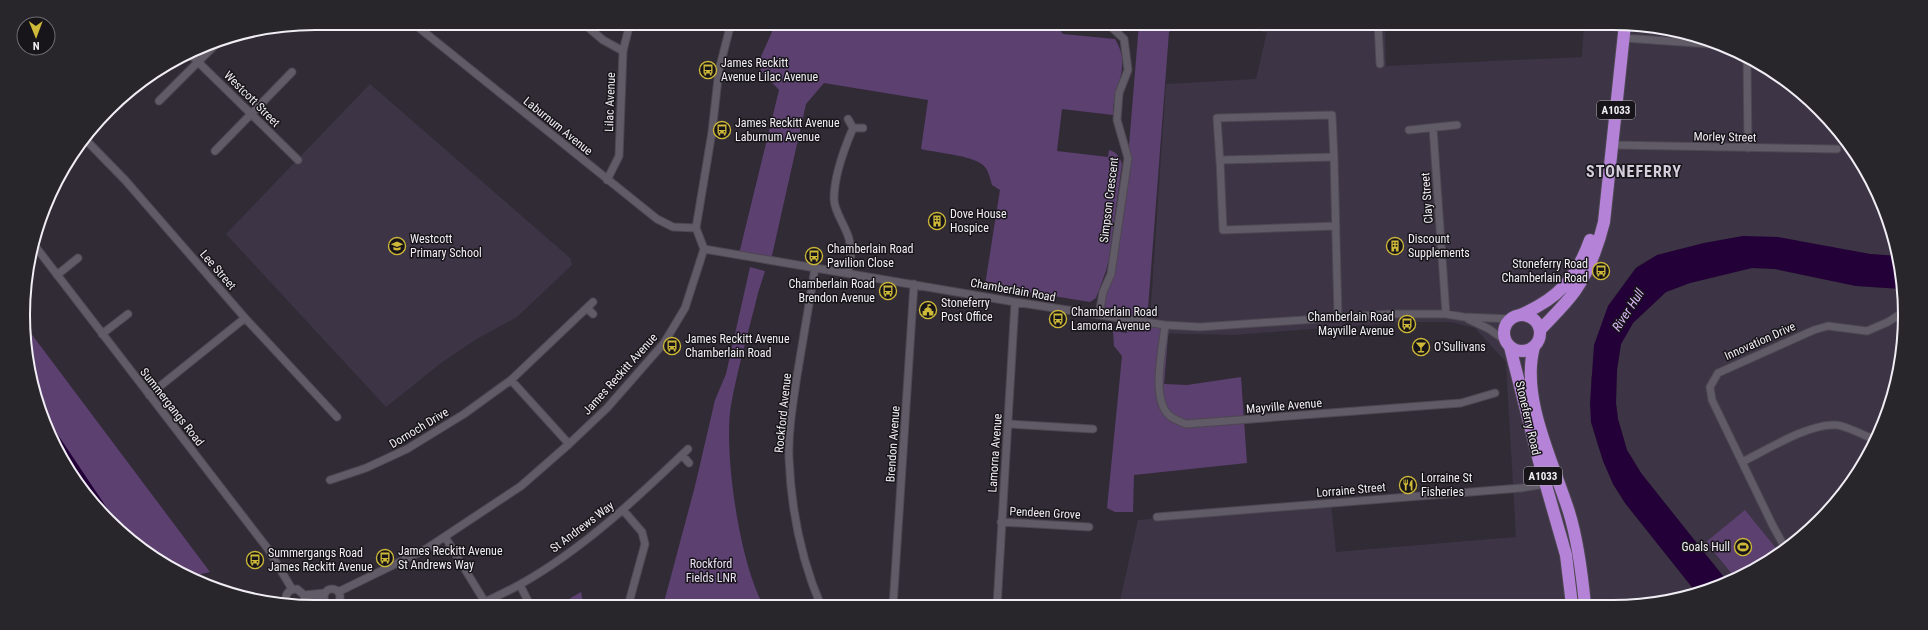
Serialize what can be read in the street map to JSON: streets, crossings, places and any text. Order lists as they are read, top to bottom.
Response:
{
  "streets": {
    "highway": ["A1033", "Stoneferry Road"],
    "street": [
      "Westcott Street",
      "Lilac Avenue",
      "Laburnum Avenue",
      "Morley Street",
      "Clay Street",
      "Simpson Crescent",
      "Lee Street",
      "Chamberlain Road",
      "Innovation Drive",
      "James Reckitt Avenue",
      "Mayville Avenue",
      "Summergangs Road",
      "Rockford Avenue",
      "Dornoch Drive",
      "Brendon Avenue",
      "Lamorna Avenue",
      "Lorraine Street",
      "Pendeen Grove",
      "St Andrews Way"
    ]
  },
  "crossings": [
    ["Lilac Avenue", "Laburnum Avenue"],
    ["A1033", "Morley Street"],
    ["A1033", "Chamberlain Road"],
    ["A1033", "Stoneferry Road"],
    ["Clay Street", "Chamberlain Road"],
    ["Simpson Crescent", "Chamberlain Road"],
    ["Chamberlain Road", "James Reckitt Avenue"],
    ["Chamberlain Road", "Mayville Avenue"],
    ["Chamberlain Road", "Rockford Avenue"],
    ["Chamberlain Road", "Stoneferry Road"],
    ["Chamberlain Road", "Brendon Avenue"],
    ["Chamberlain Road", "Lamorna Avenue"],
    ["James Reckitt Avenue", "Summergangs Road"],
    ["Stoneferry Road", "Lorraine Street"],
    ["Lamorna Avenue", "Pendeen Grove"]
  ],
  "districts": ["STONEFERRY"],
  "water": ["River Hull"],
  "parks": ["Rockford Fields LNR"],
  "places": {
    "bus stop": [
      "James Reckitt Avenue Lilac Avenue",
      "James Reckitt Avenue Laburnum Avenue",
      "Chamberlain Road Pavilion Close",
      "Stoneferry Road Chamberlain Road",
      "Chamberlain Road Brendon Avenue",
      "Chamberlain Road Lamorna Avenue",
      "Chamberlain Road Mayville Avenue",
      "James Reckitt Avenue Chamberlain Road",
      "James Reckitt Avenue St Andrews Way",
      "Summergangs Road James Reckitt Avenue"
    ],
    "building": ["Dove House Hospice", "Discount Supplements"],
    "school or university": ["Westcott Primary School"],
    "public building": ["Stoneferry Post Office"],
    "bar": ["O'Sullivans"],
    "restaurant": ["Lorraine St Fisheries"],
    "sports": ["Goals Hull"]
  },
  "north": "bottom"
}
